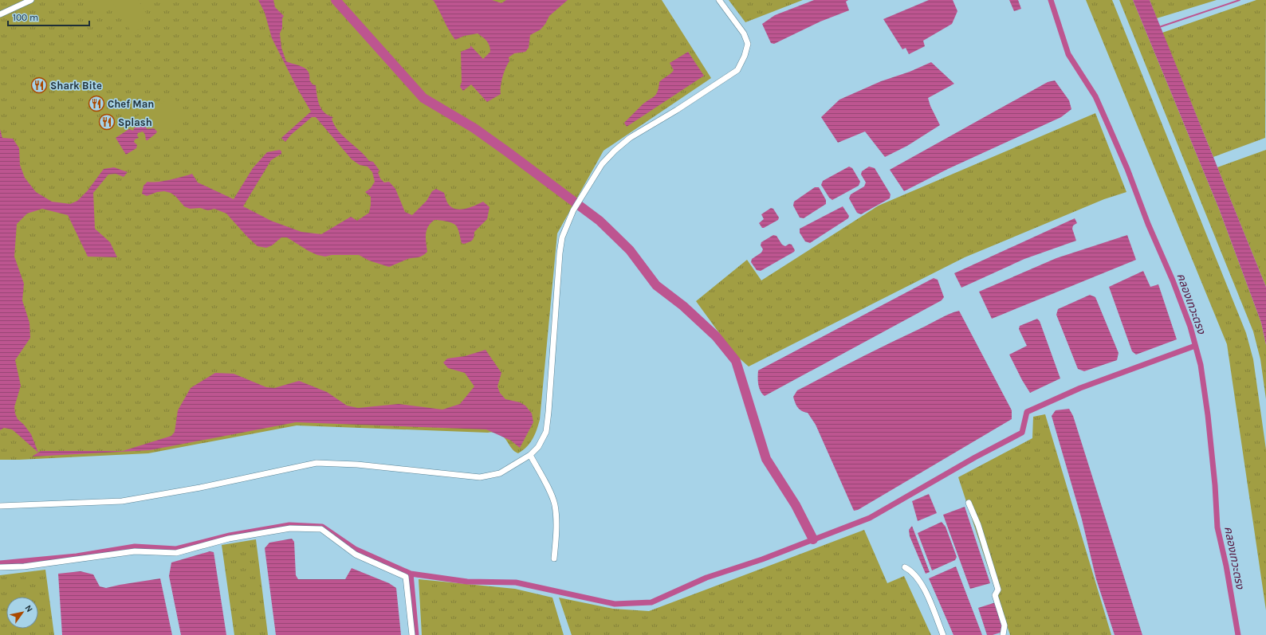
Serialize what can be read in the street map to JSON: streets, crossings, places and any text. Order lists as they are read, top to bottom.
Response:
{
  "water": ["คลองเทวะตรง"],
  "places": {
    "restaurant": ["Shark Bite", "Chef Man", "Splash"]
  },
  "scale_bar": "100 m",
  "north": "top right"
}
